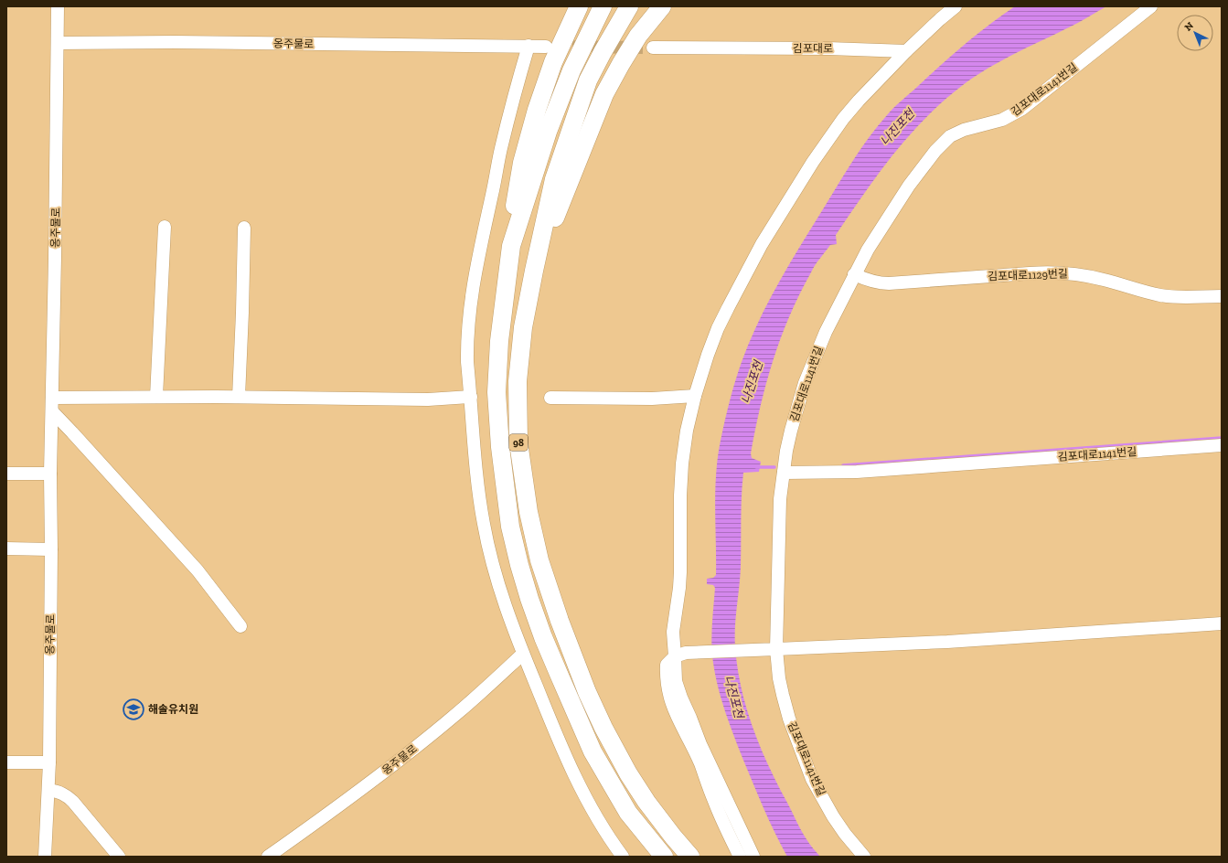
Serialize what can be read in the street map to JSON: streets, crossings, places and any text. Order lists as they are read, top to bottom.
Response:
{
  "streets": {
    "highway": ["98"],
    "street": [
      "옹주물로",
      "김포대로",
      "김포대로1141번길",
      "김포대로1129번길"
    ]
  },
  "crossings": [
    ["김포대로1141번길", "김포대로1129번길"]
  ],
  "water": ["나진포천"],
  "places": {
    "school or university": ["해솔유치원"]
  },
  "north": "top left"
}
